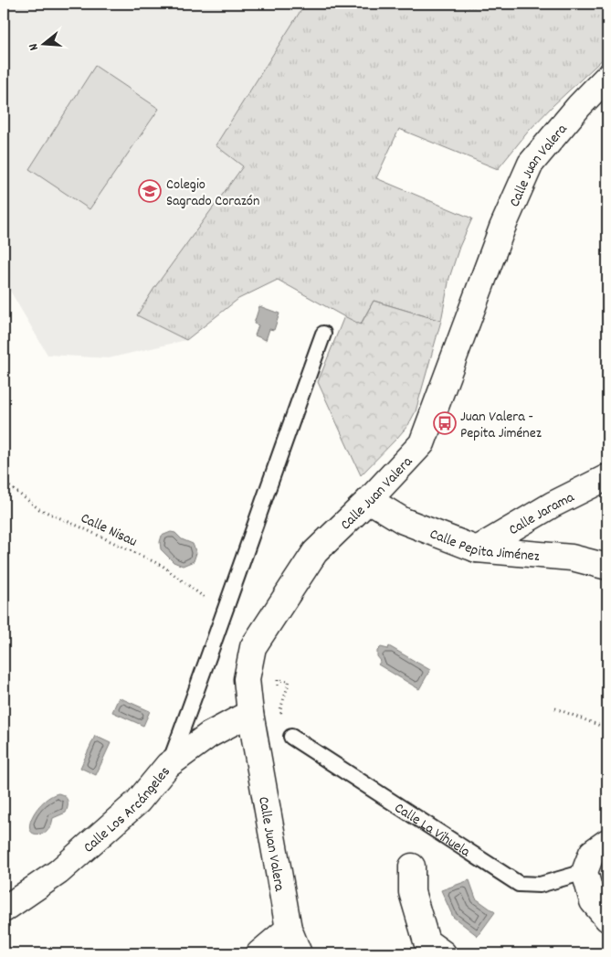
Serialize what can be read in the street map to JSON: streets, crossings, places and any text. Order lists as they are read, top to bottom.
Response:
{
  "streets": {
    "street": [
      "Calle Juan Valera",
      "Calle Jarama",
      "Calle Pepita Jiménez",
      "Calle Los Arcángeles"
    ],
    "lane": ["Calle La Vihuela"],
    "path": ["Calle Nisau"]
  },
  "crossings": [
    ["Calle Juan Valera", "Calle Pepita Jiménez"],
    ["Calle Juan Valera", "Calle Los Arcángeles"],
    ["Calle Jarama", "Calle Pepita Jiménez"]
  ],
  "places": {
    "school or university": ["Colegio Sagrado Corazón"],
    "bus stop": ["Juan Valera - Pepita Jiménez"]
  },
  "north": "left"
}
